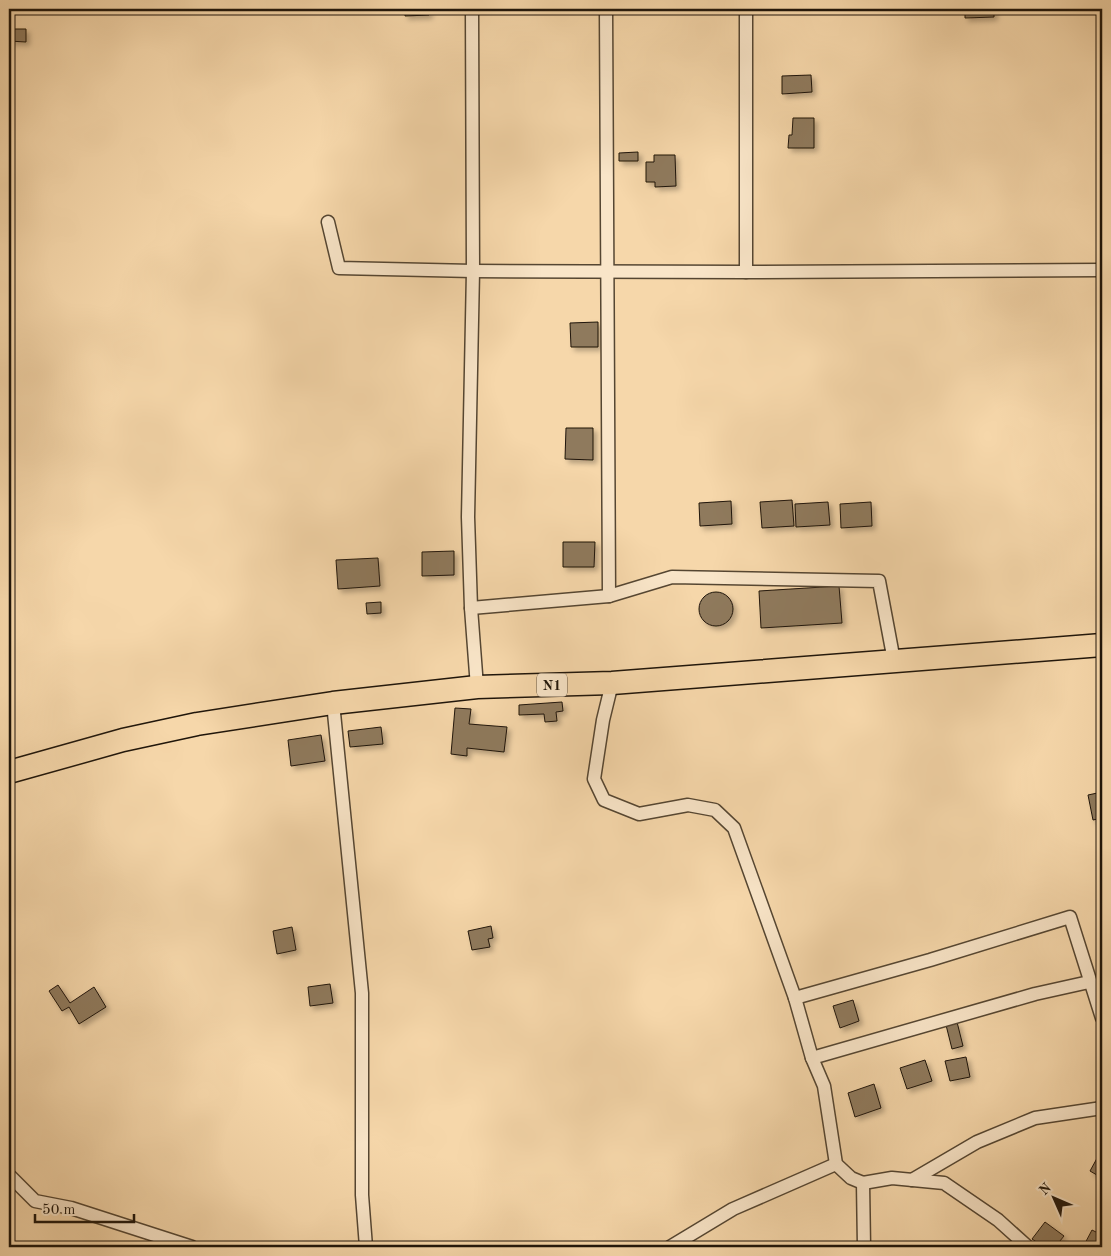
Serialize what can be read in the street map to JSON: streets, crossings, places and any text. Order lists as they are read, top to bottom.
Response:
{
  "streets": {
    "highway": ["N1"]
  },
  "scale_bar": "50 m",
  "north": "top left"
}
